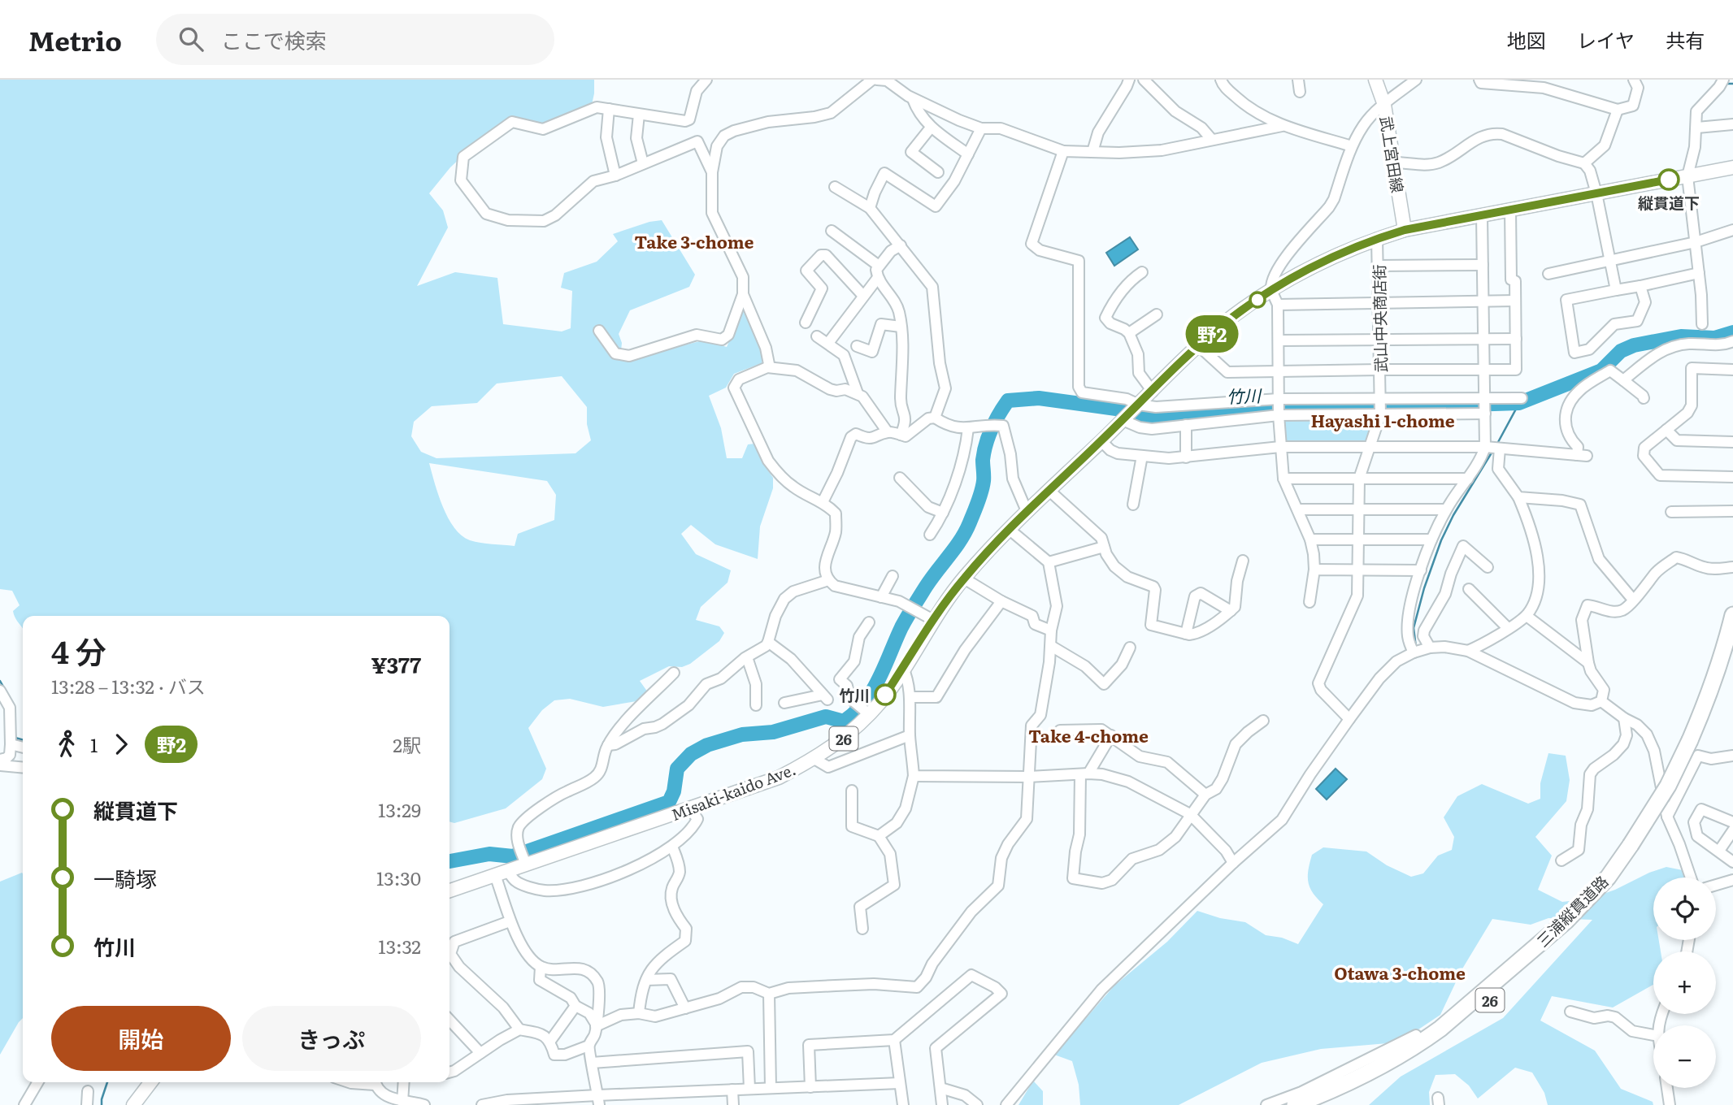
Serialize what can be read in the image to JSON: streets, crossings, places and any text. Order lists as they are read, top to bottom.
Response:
{
  "streets": {
    "highway": ["26", "三浦縦貫道路"],
    "main road": ["武上宮田線", "Misaki-kaido Ave."],
    "street": ["武山中央商店街"]
  },
  "crossings": [
    ["武上宮田線", "Misaki-kaido Ave."],
    ["武山中央商店街", "Misaki-kaido Ave."]
  ],
  "districts": [
    "Take 3-chome",
    "Hayashi 1-chome",
    "Take 4-chome",
    "Otawa 3-chome"
  ],
  "water": ["竹川"],
  "places": ["縦貫道下", "竹川"],
  "lines": ["bus line 野2"],
  "page": {
    "header": "Metrio",
    "search": "ここで検索",
    "nav": ["地図", "レイヤ", "共有"],
    "on_map": "野2",
    "heading": ["4 分", "13:28 – 13:32 · バス", "¥377"],
    "legs": ["1", "野2", "2駅"],
    "list": [
      {
        "name": "縦貫道下",
        "value": "13:29"
      },
      {
        "name": "一騎塚",
        "value": "13:30"
      },
      {
        "name": "竹川",
        "value": "13:32"
      }
    ],
    "map_buttons": ["+", "−"],
    "buttons": ["開始", "きっぷ"]
  }
}
